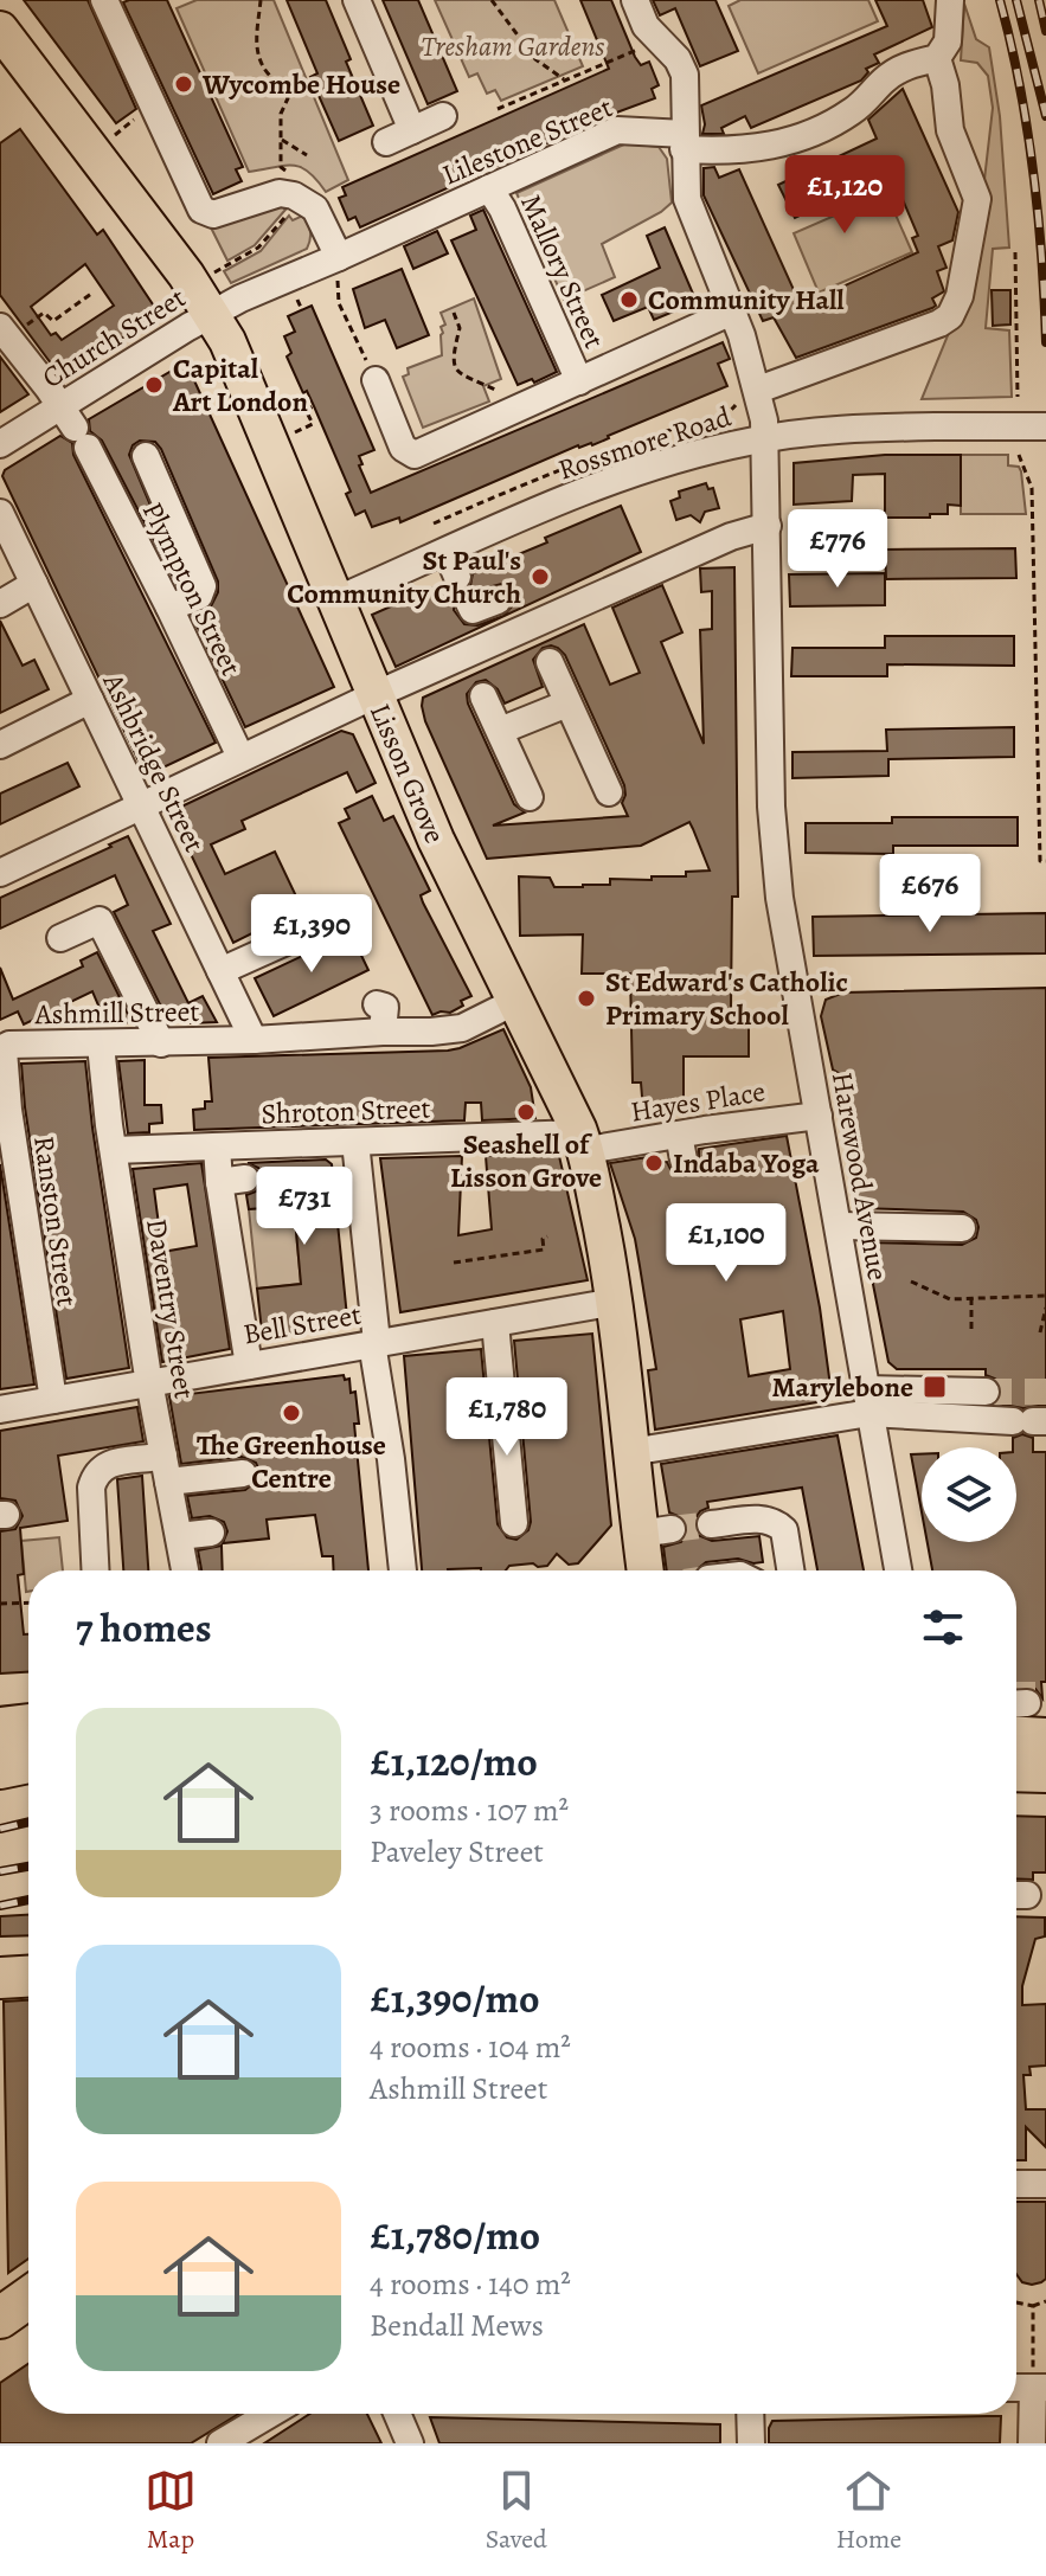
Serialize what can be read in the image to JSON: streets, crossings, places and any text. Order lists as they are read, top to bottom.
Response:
{
  "streets": {
    "main road": ["Lisson Grove"],
    "street": [
      "Lilestone Street",
      "Mallory Street",
      "Church Street",
      "Rossmore Road",
      "Plympton Street",
      "Ashbridge Street",
      "Ashmill Street",
      "Hayes Place",
      "Shroton Street",
      "Harewood Avenue",
      "Ranston Street",
      "Daventry Street",
      "Bell Street"
    ]
  },
  "crossings": [
    ["Lilestone Street", "Mallory Street"],
    ["Lilestone Street", "Church Street"],
    ["Lilestone Street", "Lisson Grove"],
    ["Church Street", "Plympton Street"],
    ["Church Street", "Lisson Grove"],
    ["Rossmore Road", "Lisson Grove"],
    ["Rossmore Road", "Harewood Avenue"],
    ["Ashbridge Street", "Ashmill Street"],
    ["Lisson Grove", "Ashmill Street"],
    ["Lisson Grove", "Hayes Place"],
    ["Lisson Grove", "Shroton Street"],
    ["Lisson Grove", "Bell Street"],
    ["Ashmill Street", "Ranston Street"],
    ["Ashmill Street", "Daventry Street"],
    ["Hayes Place", "Shroton Street"],
    ["Hayes Place", "Harewood Avenue"],
    ["Shroton Street", "Daventry Street"],
    ["Ranston Street", "Bell Street"],
    ["Daventry Street", "Bell Street"]
  ],
  "parks": ["Tresham Gardens"],
  "places": {
    "other": [
      "Wycombe House",
      "Community Hall",
      "Capital Art London",
      "St Paul's Community Church",
      "St Edward's Catholic Primary School",
      "Seashell of Lisson Grove",
      "Indaba Yoga",
      "The Greenhouse Centre"
    ],
    "transit": ["Marylebone"]
  },
  "page": {
    "price": [
      "£1,120",
      "£776",
      "£676",
      "£1,390",
      "£731",
      "£1,100",
      "£1,780"
    ],
    "heading": "7 homes",
    "list": [
      {
        "name": "£1,120/mo",
        "note": "3 rooms · 107 m² · Paveley Street"
      },
      {
        "name": "£1,390/mo",
        "note": "4 rooms · 104 m² · Ashmill Street"
      },
      {
        "name": "£1,780/mo",
        "note": "4 rooms · 140 m² · Bendall Mews"
      }
    ],
    "tabs": ["Map", "Saved", "Home"]
  }
}
